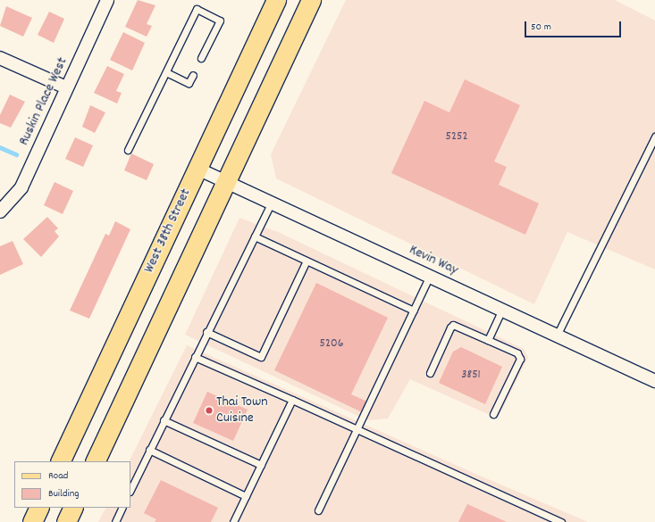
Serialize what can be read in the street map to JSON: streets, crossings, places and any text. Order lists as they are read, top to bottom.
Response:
{
  "streets": {
    "main road": ["West 38th Street"],
    "street": ["Ruskin Place West", "Kevin Way"]
  },
  "crossings": [
    ["West 38th Street", "Kevin Way"]
  ],
  "places": ["Thai Town Cuisine"],
  "house_numbers": ["5252", "5206", "3851"],
  "legend": ["Road", "Building"],
  "scale_bar": "50 m"
}
